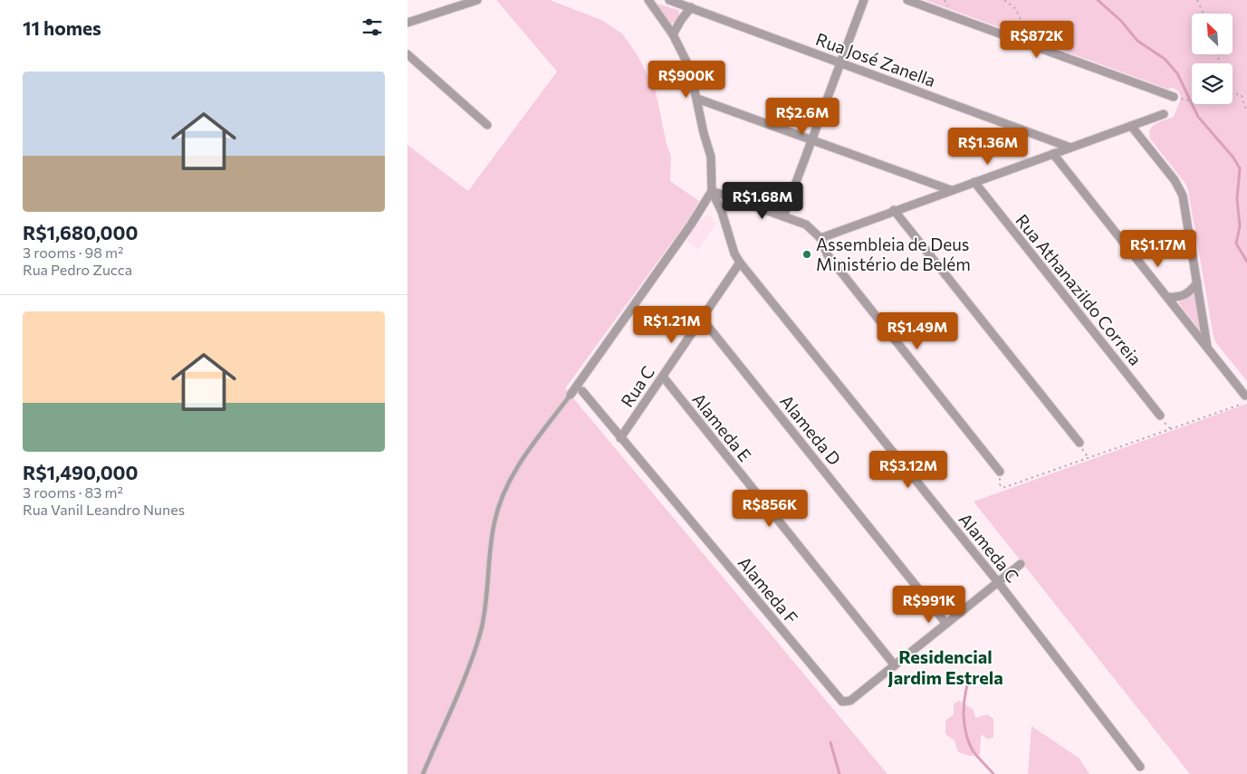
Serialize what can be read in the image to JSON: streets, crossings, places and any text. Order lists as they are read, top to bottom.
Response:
{
  "streets": {
    "street": [
      "Rua José Zanella",
      "Rua Athanazildo Correia",
      "Rua C",
      "Alameda E",
      "Alameda D",
      "Alameda C",
      "Alameda F"
    ]
  },
  "crossings": [
    ["Rua C", "Alameda E"],
    ["Rua C", "Alameda D"],
    ["Rua C", "Alameda C"],
    ["Rua C", "Alameda F"],
    ["Alameda E", "Alameda F"]
  ],
  "districts": ["Residencial Jardim Estrela"],
  "places": ["Assembleia de Deus Ministério de Belém"],
  "north": "top left",
  "page": {
    "heading": "11 homes",
    "price": [
      "R$872K",
      "R$900K",
      "R$2.6M",
      "R$1.36M",
      "R$1.68M",
      "R$1.17M",
      "R$1.21M",
      "R$1.49M",
      "R$3.12M",
      "R$856K",
      "R$991K"
    ],
    "list": [
      {
        "name": "R$1,680,000",
        "note": "3 rooms · 98 m² · Rua Pedro Zucca"
      },
      {
        "name": "R$1,490,000",
        "note": "3 rooms · 83 m² · Rua Vanil Leandro Nunes"
      }
    ]
  }
}
